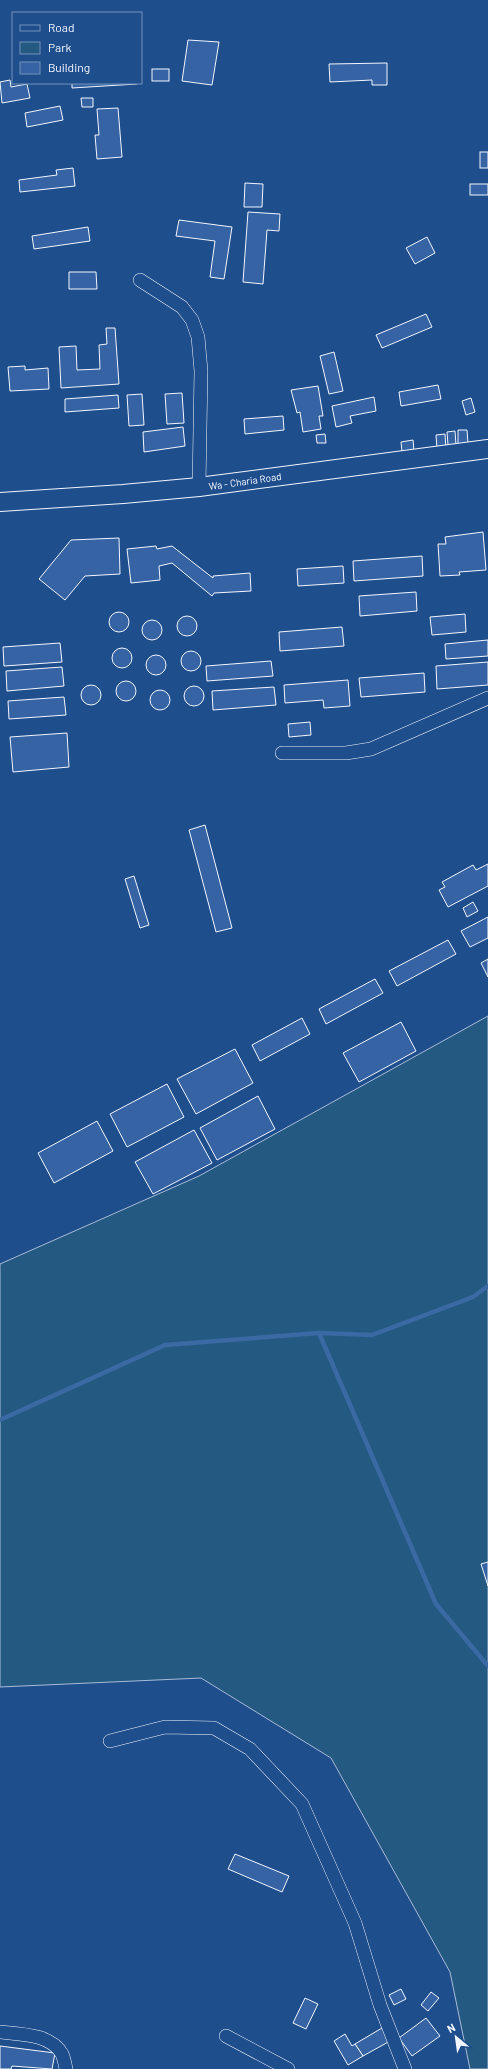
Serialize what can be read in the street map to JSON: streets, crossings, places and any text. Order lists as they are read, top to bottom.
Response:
{
  "streets": {
    "street": ["Wa - Charia Road"]
  },
  "legend": ["Road", "Park", "Building"],
  "north": "top left"
}
